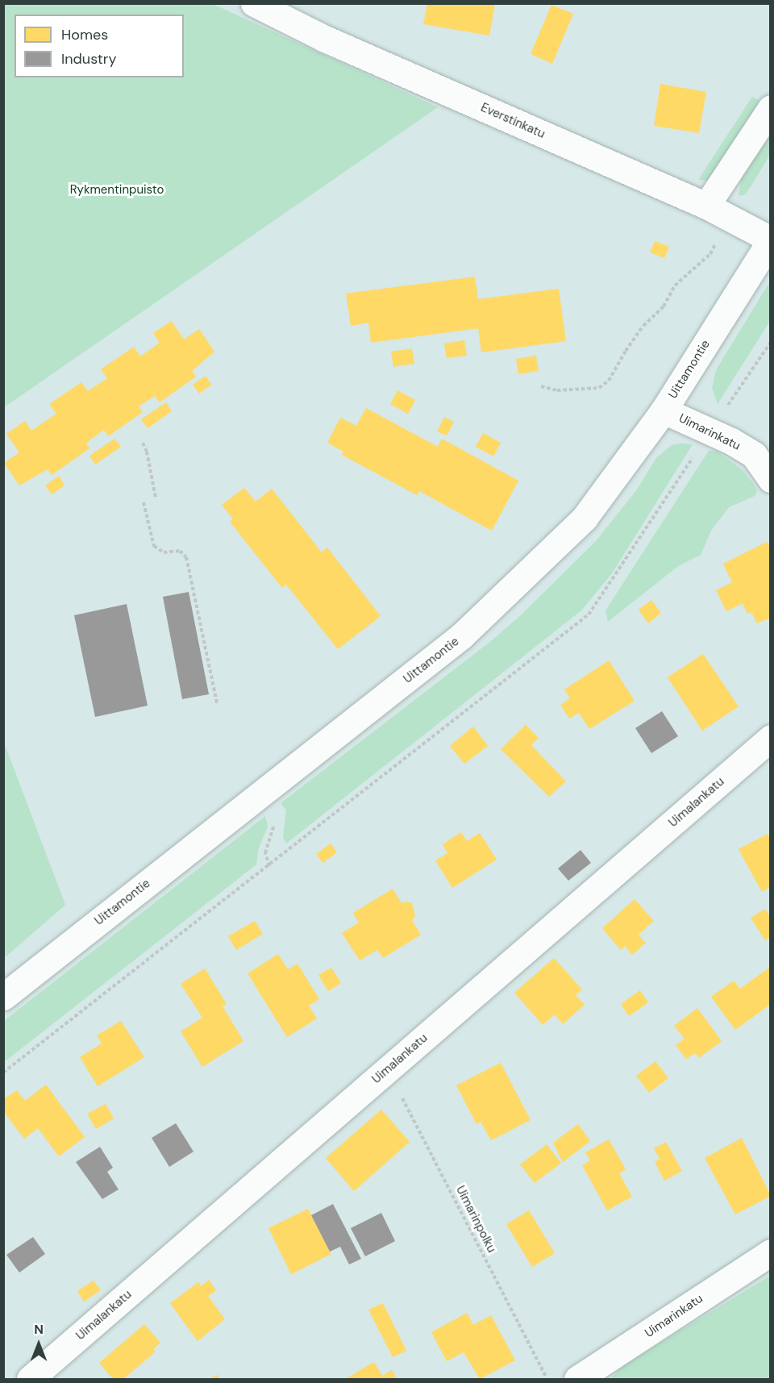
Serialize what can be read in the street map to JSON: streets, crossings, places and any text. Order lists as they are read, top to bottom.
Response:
{
  "streets": {
    "street": [
      "Everstinkatu",
      "Uittamontie",
      "Uimarinkatu",
      "Uimalankatu"
    ],
    "path": ["Uimarinpolku"]
  },
  "crossings": [
    ["Everstinkatu", "Uittamontie"],
    ["Uittamontie", "Uimarinkatu"],
    ["Uimalankatu", "Uimarinpolku"]
  ],
  "parks": ["Rykmentinpuisto"],
  "legend": ["Homes", "Industry"],
  "north": "top"
}
